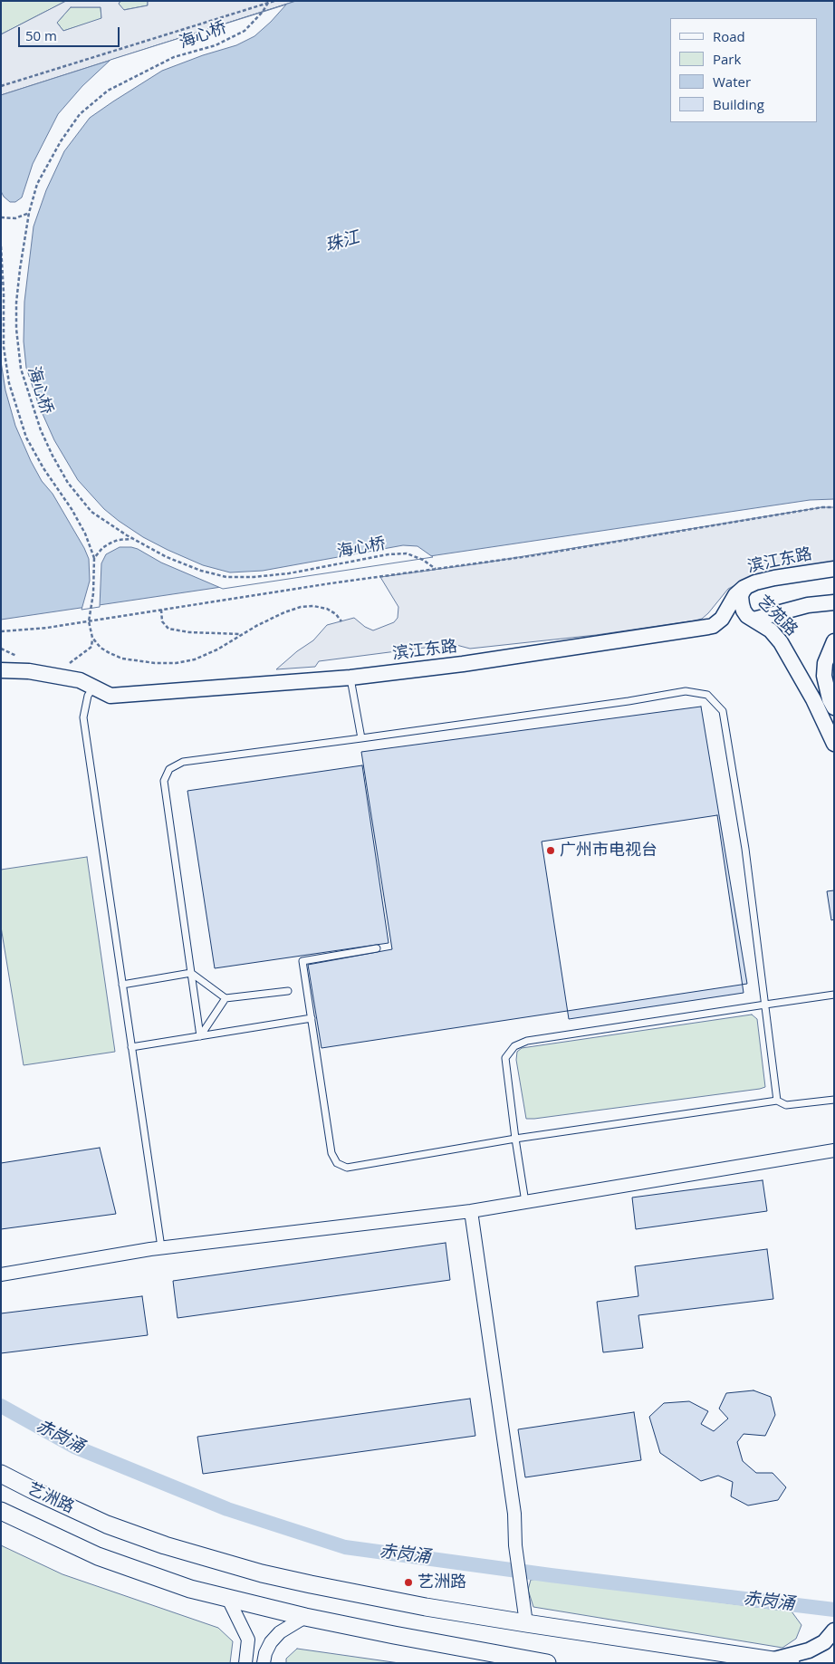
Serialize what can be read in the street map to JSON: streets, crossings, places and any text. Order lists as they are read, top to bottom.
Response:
{
  "streets": {
    "main road": ["艺洲路"],
    "street": ["滨江东路", "艺苑路"],
    "path": ["海心桥"]
  },
  "crossings": [
    ["滨江东路", "艺苑路"]
  ],
  "water": ["珠江", "赤岗涌"],
  "places": ["广州市电视台", "艺洲路"],
  "legend": [
    "Road",
    "Park",
    "Water",
    "Building"
  ],
  "scale_bar": "50 m"
}
